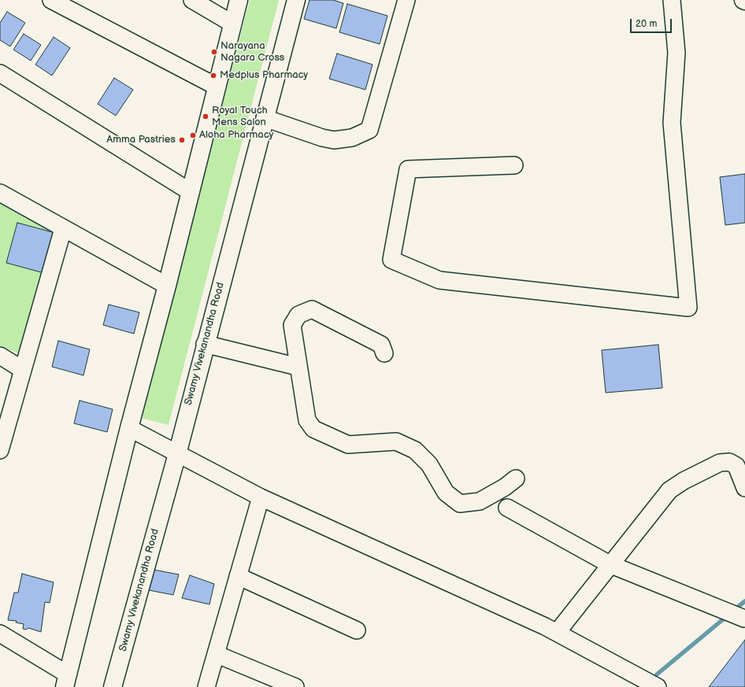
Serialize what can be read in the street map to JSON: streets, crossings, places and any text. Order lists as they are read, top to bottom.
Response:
{
  "streets": {
    "main road": ["Swamy Vivekanandha Road"]
  },
  "places": [
    "Narayana Nagara Cross",
    "Medplus Pharmacy",
    "Royal Touch Mens Salon",
    "Aloha Pharmacy",
    "Amma Pastries"
  ],
  "scale_bar": "20 m"
}
